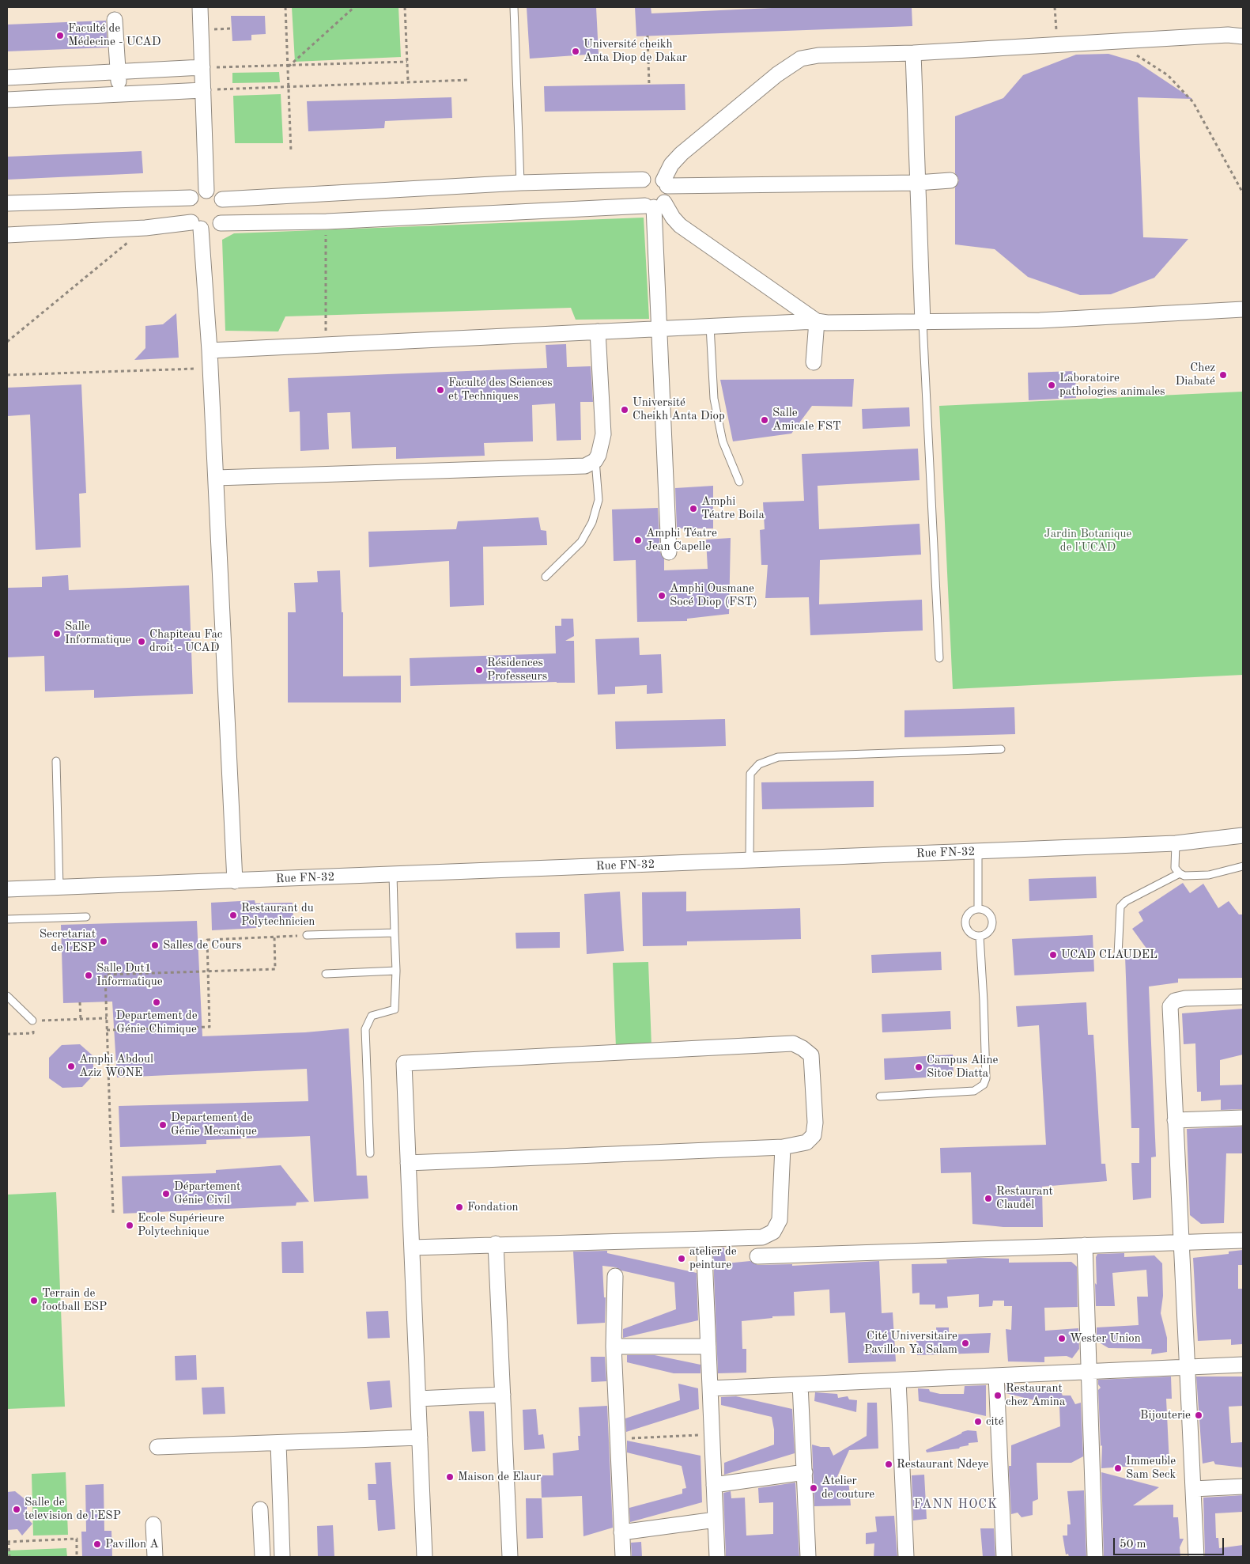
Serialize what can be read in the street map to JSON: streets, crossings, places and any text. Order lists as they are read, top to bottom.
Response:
{
  "streets": {
    "street": ["Rue FN-32"]
  },
  "districts": ["FANN HOCK"],
  "parks": ["Jardin Botanique de l'UCAD"],
  "places": [
    "Faculté de Médecine - UCAD",
    "Université cheikh Anta Diop de Dakar",
    "Chez Diabaté",
    "Laboratoire pathologies animales",
    "Faculté des Sciences et Techniques",
    "Université Cheikh Anta Diop",
    "Salle Amicale FST",
    "Amphi Téatre Boila",
    "Amphi Téatre Jean Capelle",
    "Amphi Ousmane Socé Diop (FST)",
    "Salle Informatique",
    "Chapiteau Fac droit - UCAD",
    "Résidences Professeurs",
    "Restaurant du Polytechnicien",
    "Secretariat de l'ESP",
    "Salles de Cours",
    "UCAD CLAUDEL",
    "Salle Dut1 Informatique",
    "Departement de Génie Chimique",
    "Amphi Abdoul Aziz WONE",
    "Campus Aline Sitoe Diatta",
    "Departement de Génie Mecanique",
    "Département Génie Civil",
    "Restaurant Claudel",
    "Fondation",
    "Ecole Supérieure Polytechnique",
    "atelier de peinture",
    "Terrain de football ESP",
    "Wester Union",
    "Cité Universitaire Pavillon Ya Salam",
    "Restaurant chez Amina",
    "Bijouterie",
    "cité",
    "Restaurant Ndeye",
    "Immeuble Sam Seck",
    "Maison de Elaur",
    "Atelier de couture",
    "Salle de television de l'ESP",
    "Pavillon A"
  ],
  "scale_bar": "50 m"
}
